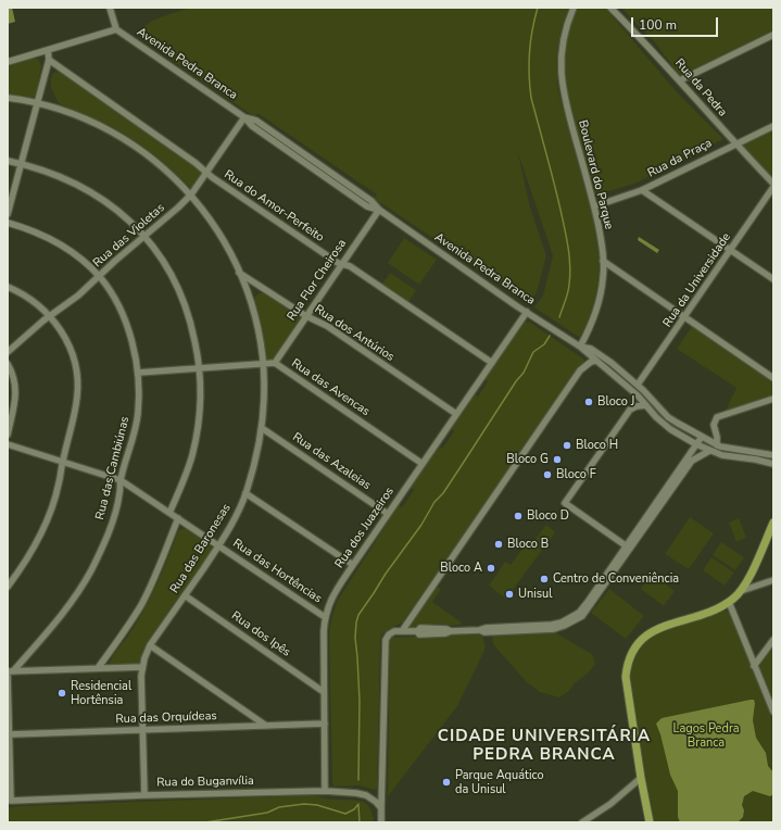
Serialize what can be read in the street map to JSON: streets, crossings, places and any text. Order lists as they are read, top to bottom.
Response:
{
  "streets": {
    "street": [
      "Avenida Pedra Branca",
      "Rua da Pedra",
      "Rua da Praça",
      "Boulevard do Parque",
      "Rua do Amor-Perfeito",
      "Rua das Violetas",
      "Rua Flor Cheirosa",
      "Rua da Universidade",
      "Rua dos Antúrios",
      "Rua das Avencas",
      "Rua das Azaleias",
      "Rua das Cambiúnas",
      "Rua dos Juazeiros",
      "Rua das Baronesas",
      "Rua das Hortências",
      "Rua dos Ipês",
      "Rua das Orquídeas",
      "Rua do Buganvília"
    ]
  },
  "crossings": [
    ["Avenida Pedra Branca", "Boulevard do Parque"],
    ["Avenida Pedra Branca", "Rua das Violetas"],
    ["Avenida Pedra Branca", "Rua Flor Cheirosa"],
    ["Avenida Pedra Branca", "Rua da Universidade"],
    ["Avenida Pedra Branca", "Rua dos Juazeiros"],
    ["Rua da Pedra", "Rua da Praça"],
    ["Rua da Praça", "Boulevard do Parque"],
    ["Rua do Amor-Perfeito", "Rua das Violetas"],
    ["Rua do Amor-Perfeito", "Rua Flor Cheirosa"],
    ["Rua do Amor-Perfeito", "Rua dos Juazeiros"],
    ["Rua das Violetas", "Rua das Cambiúnas"],
    ["Rua das Violetas", "Rua das Baronesas"],
    ["Rua Flor Cheirosa", "Rua dos Antúrios"],
    ["Rua Flor Cheirosa", "Rua das Avencas"],
    ["Rua dos Antúrios", "Rua dos Juazeiros"],
    ["Rua dos Antúrios", "Rua das Baronesas"],
    ["Rua das Avencas", "Rua das Cambiúnas"],
    ["Rua das Avencas", "Rua dos Juazeiros"],
    ["Rua das Avencas", "Rua das Baronesas"],
    ["Rua das Azaleias", "Rua dos Juazeiros"],
    ["Rua das Azaleias", "Rua das Baronesas"],
    ["Rua das Cambiúnas", "Rua das Hortências"],
    ["Rua dos Juazeiros", "Rua das Hortências"],
    ["Rua dos Juazeiros", "Rua dos Ipês"],
    ["Rua dos Juazeiros", "Rua das Orquídeas"],
    ["Rua dos Juazeiros", "Rua do Buganvília"],
    ["Rua das Baronesas", "Rua das Hortências"],
    ["Rua das Baronesas", "Rua dos Ipês"],
    ["Rua das Baronesas", "Rua das Orquídeas"],
    ["Rua das Baronesas", "Rua do Buganvília"]
  ],
  "districts": ["CIDADE UNIVERSITÁRIA PEDRA BRANCA"],
  "parks": ["Lagos Pedra Branca"],
  "places": [
    "Bloco J",
    "Bloco H",
    "Bloco G",
    "Bloco F",
    "Bloco D",
    "Bloco B",
    "Bloco A",
    "Centro de Conveniência",
    "Unisul",
    "Residencial Hortênsia",
    "Parque Aquático da Unisul"
  ],
  "scale_bar": "100 m"
}
